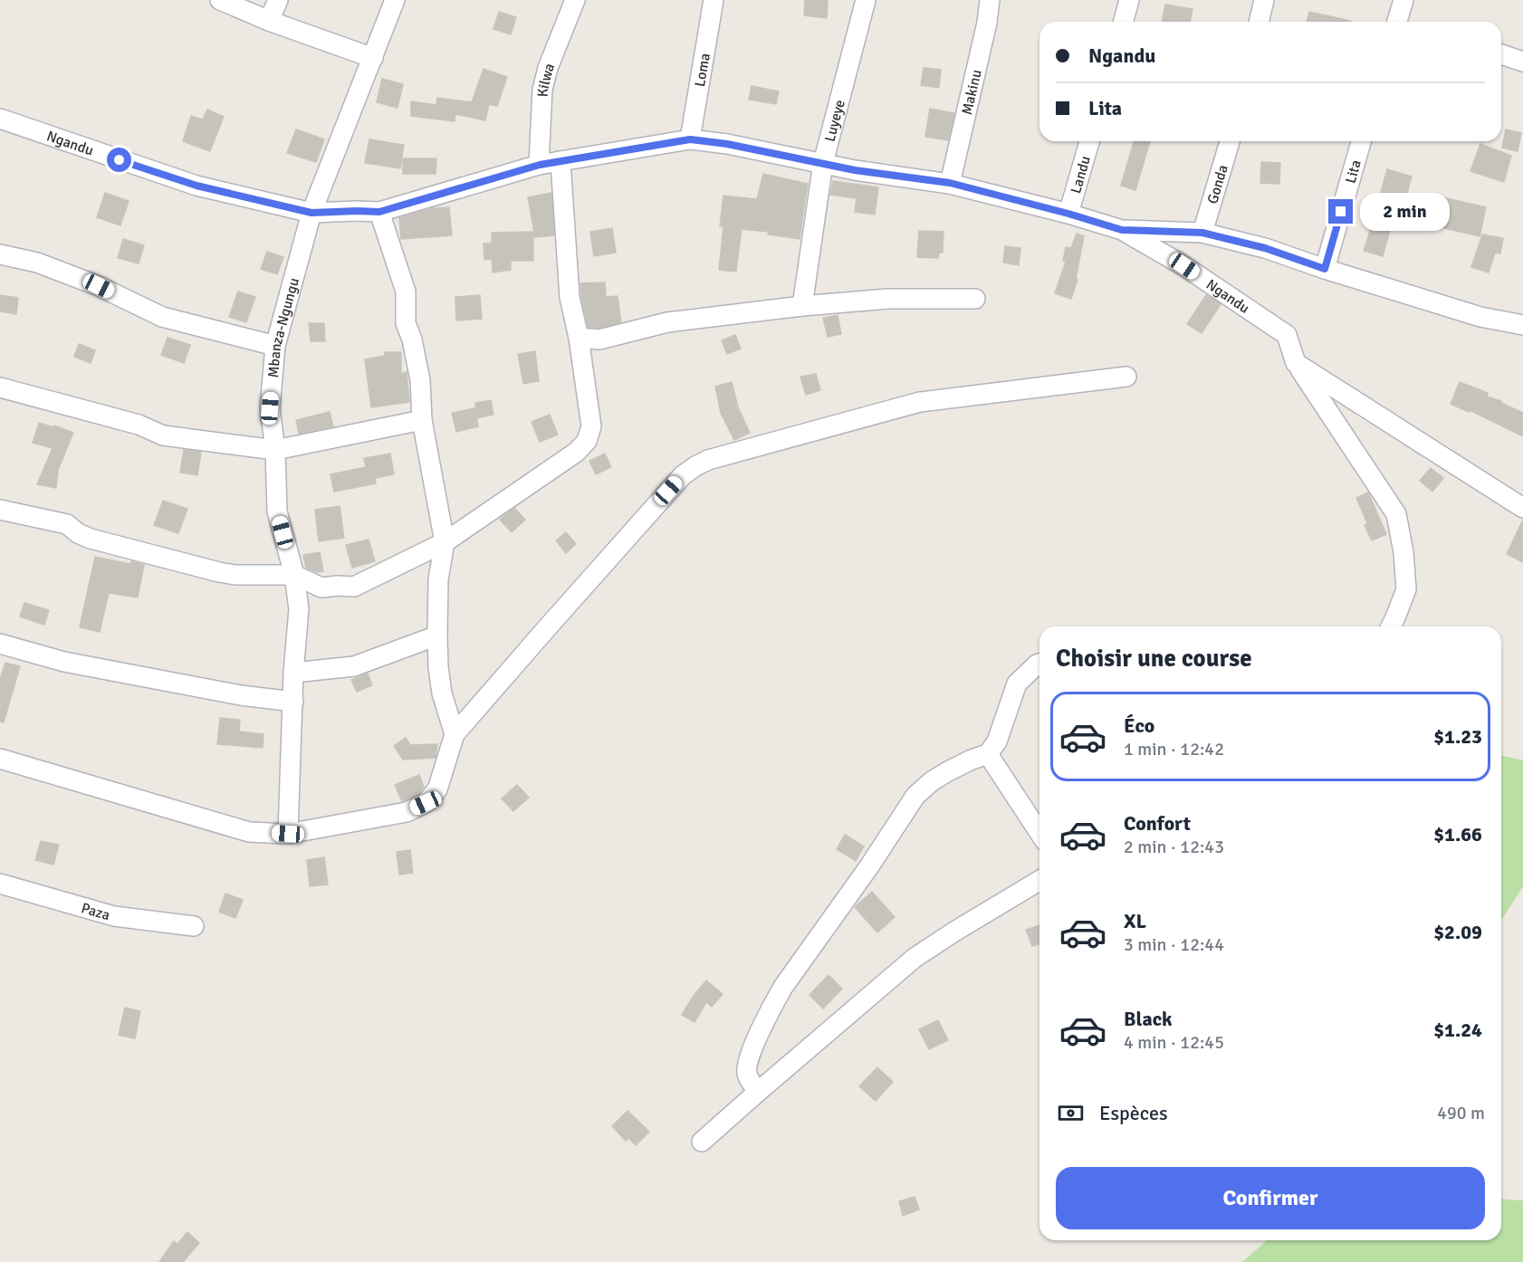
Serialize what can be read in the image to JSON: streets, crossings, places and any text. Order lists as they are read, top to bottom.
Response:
{
  "streets": {
    "street": [
      "Loma",
      "Kilwa",
      "Makinu",
      "Luyeye",
      "Ngandu",
      "Lita",
      "Landu",
      "Gonda",
      "Mbanza-Ngungu",
      "Paza"
    ]
  },
  "crossings": [
    ["Loma", "Ngandu"],
    ["Kilwa", "Ngandu"],
    ["Makinu", "Ngandu"],
    ["Luyeye", "Ngandu"],
    ["Ngandu", "Landu"],
    ["Ngandu", "Mbanza-Ngungu"]
  ],
  "page": {
    "banner": ["Ngandu", "Lita"],
    "bubble": "2 min",
    "heading": "Choisir une course",
    "list": [
      {
        "name": "Éco",
        "note": "1 min · 12:42",
        "value": "$1.23"
      },
      {
        "name": "Confort",
        "note": "2 min · 12:43",
        "value": "$1.66"
      },
      {
        "name": "XL",
        "note": "3 min · 12:44",
        "value": "$2.09"
      },
      {
        "name": "Black",
        "note": "4 min · 12:45",
        "value": "$1.24"
      }
    ],
    "pay": ["Espèces", "490 m"],
    "buttons": "Confirmer"
  }
}
